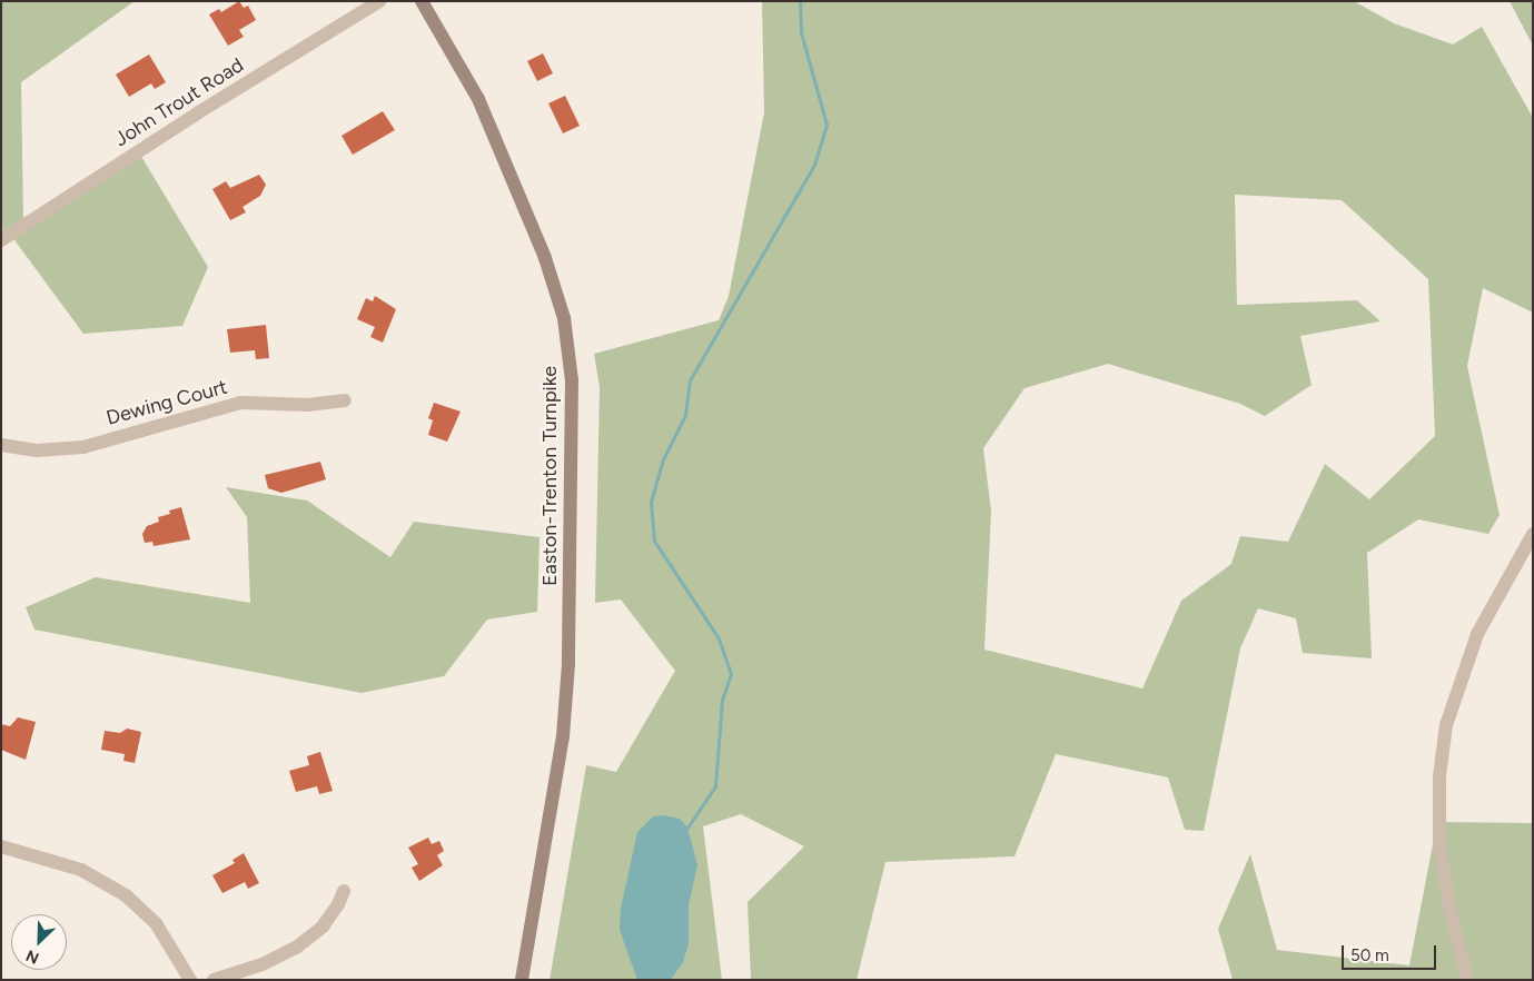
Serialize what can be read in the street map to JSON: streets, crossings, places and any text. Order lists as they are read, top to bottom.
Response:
{
  "streets": {
    "main road": ["Easton-Trenton Turnpike"],
    "street": ["John Trout Road", "Dewing Court"]
  },
  "scale_bar": "50 m",
  "north": "bottom left"
}
